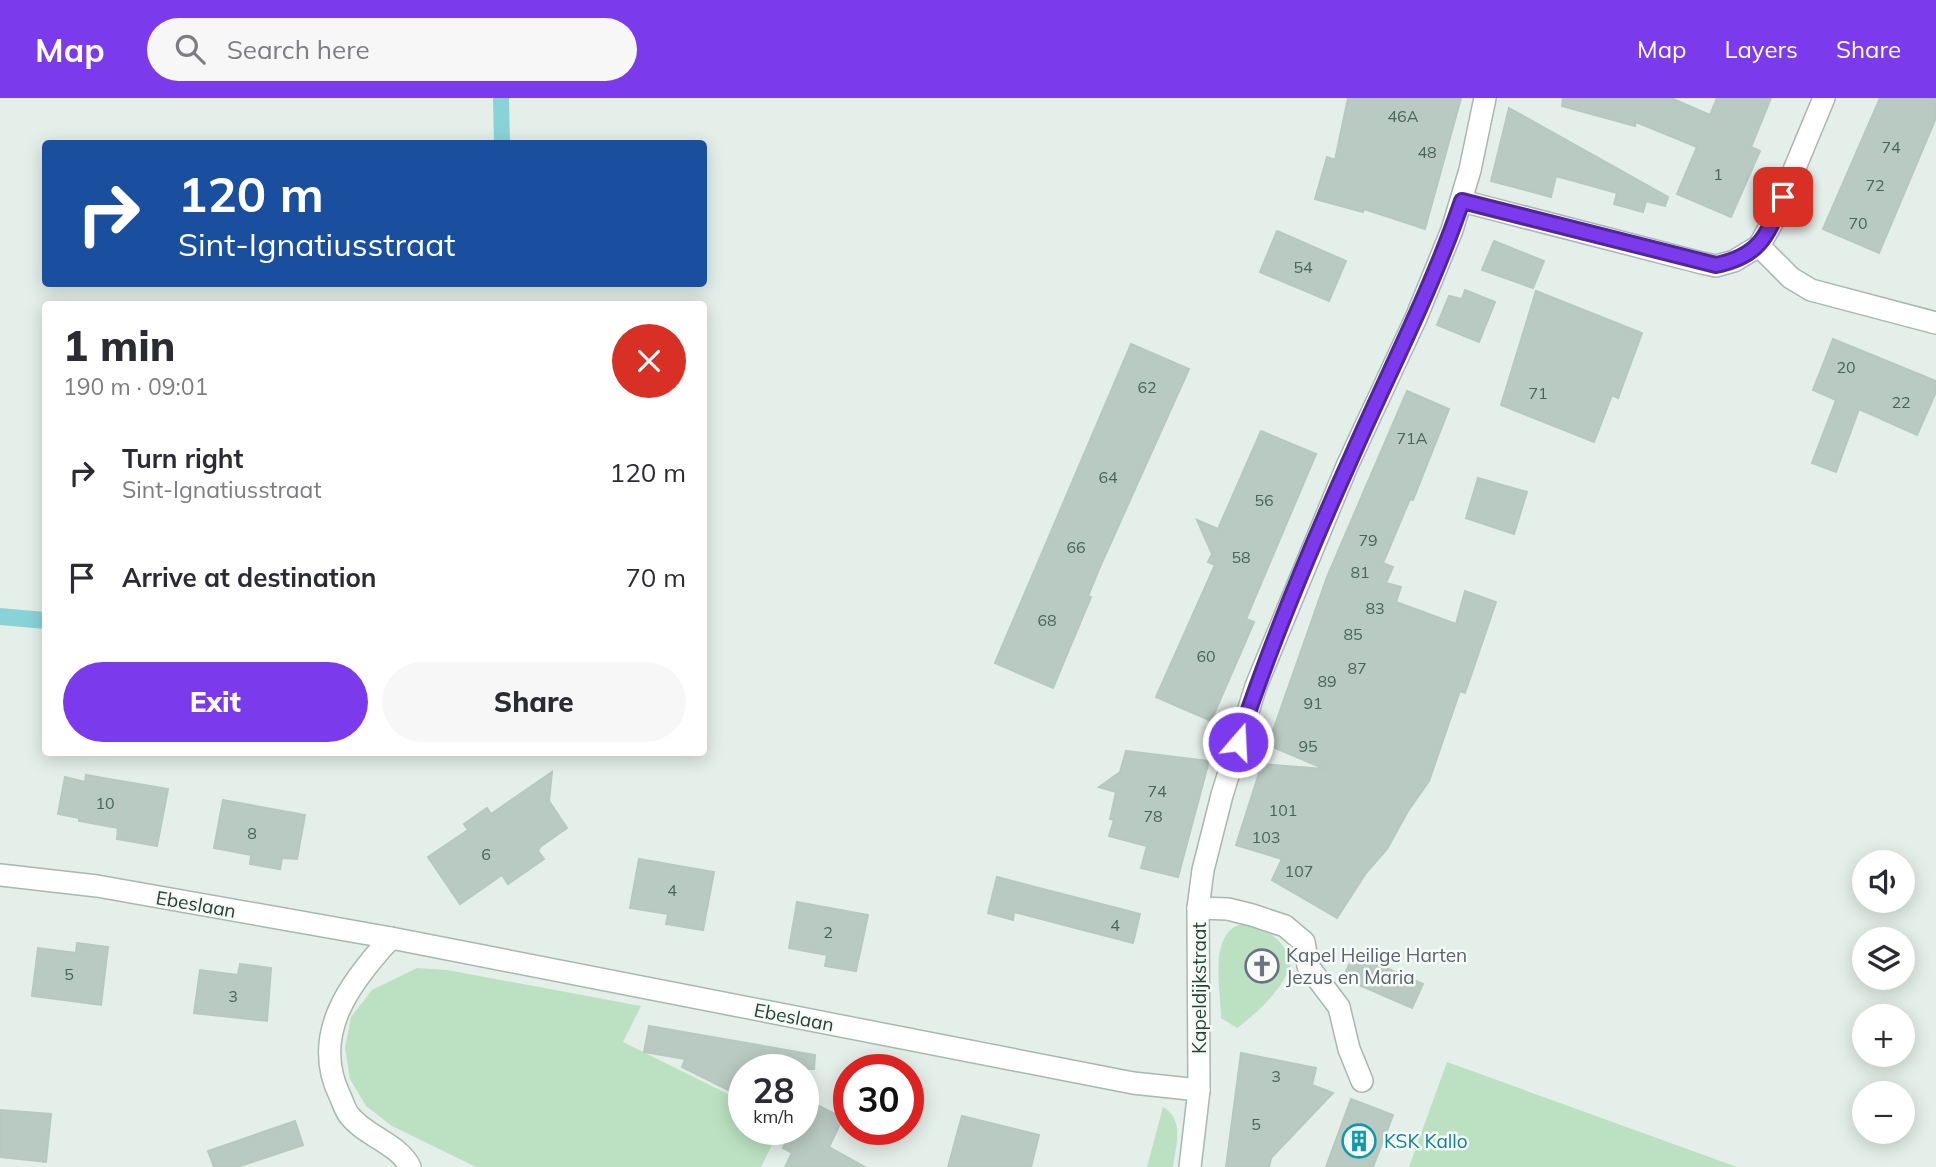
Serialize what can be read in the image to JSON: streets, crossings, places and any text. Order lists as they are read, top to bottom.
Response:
{
  "streets": {
    "street": ["Ebeslaan", "Kapeldijkstraat"]
  },
  "crossings": [
    ["Ebeslaan", "Kapeldijkstraat"]
  ],
  "places": {
    "church": ["Kapel Heilige Harten Jezus en Maria"],
    "building": ["KSK Kallo"]
  },
  "house_numbers": [
    "46A",
    "74",
    "48",
    "1",
    "72",
    "70",
    "54",
    "20",
    "62",
    "71",
    "22",
    "71A",
    "64",
    "56",
    "79",
    "66",
    "58",
    "81",
    "83",
    "68",
    "85",
    "60",
    "87",
    "89",
    "91",
    "95",
    "74",
    "10",
    "101",
    "78",
    "8",
    "103",
    "6",
    "107",
    "4",
    "4",
    "2",
    "5",
    "3",
    "3",
    "5"
  ],
  "page": {
    "header": "Map",
    "search": "Search here",
    "nav": ["Map", "Layers", "Share"],
    "turn": ["120 m", "Sint-Ignatiusstraat"],
    "heading": ["1 min", "190 m · 09:01"],
    "list": [
      {
        "name": "Turn right",
        "note": "Sint-Ignatiusstraat",
        "value": "120 m"
      },
      {
        "name": "Arrive at destination",
        "value": "70 m"
      }
    ],
    "buttons": ["Exit", "Share"],
    "map_buttons": ["+", "−"],
    "speed": "28 km/h",
    "limit": "30"
  }
}
